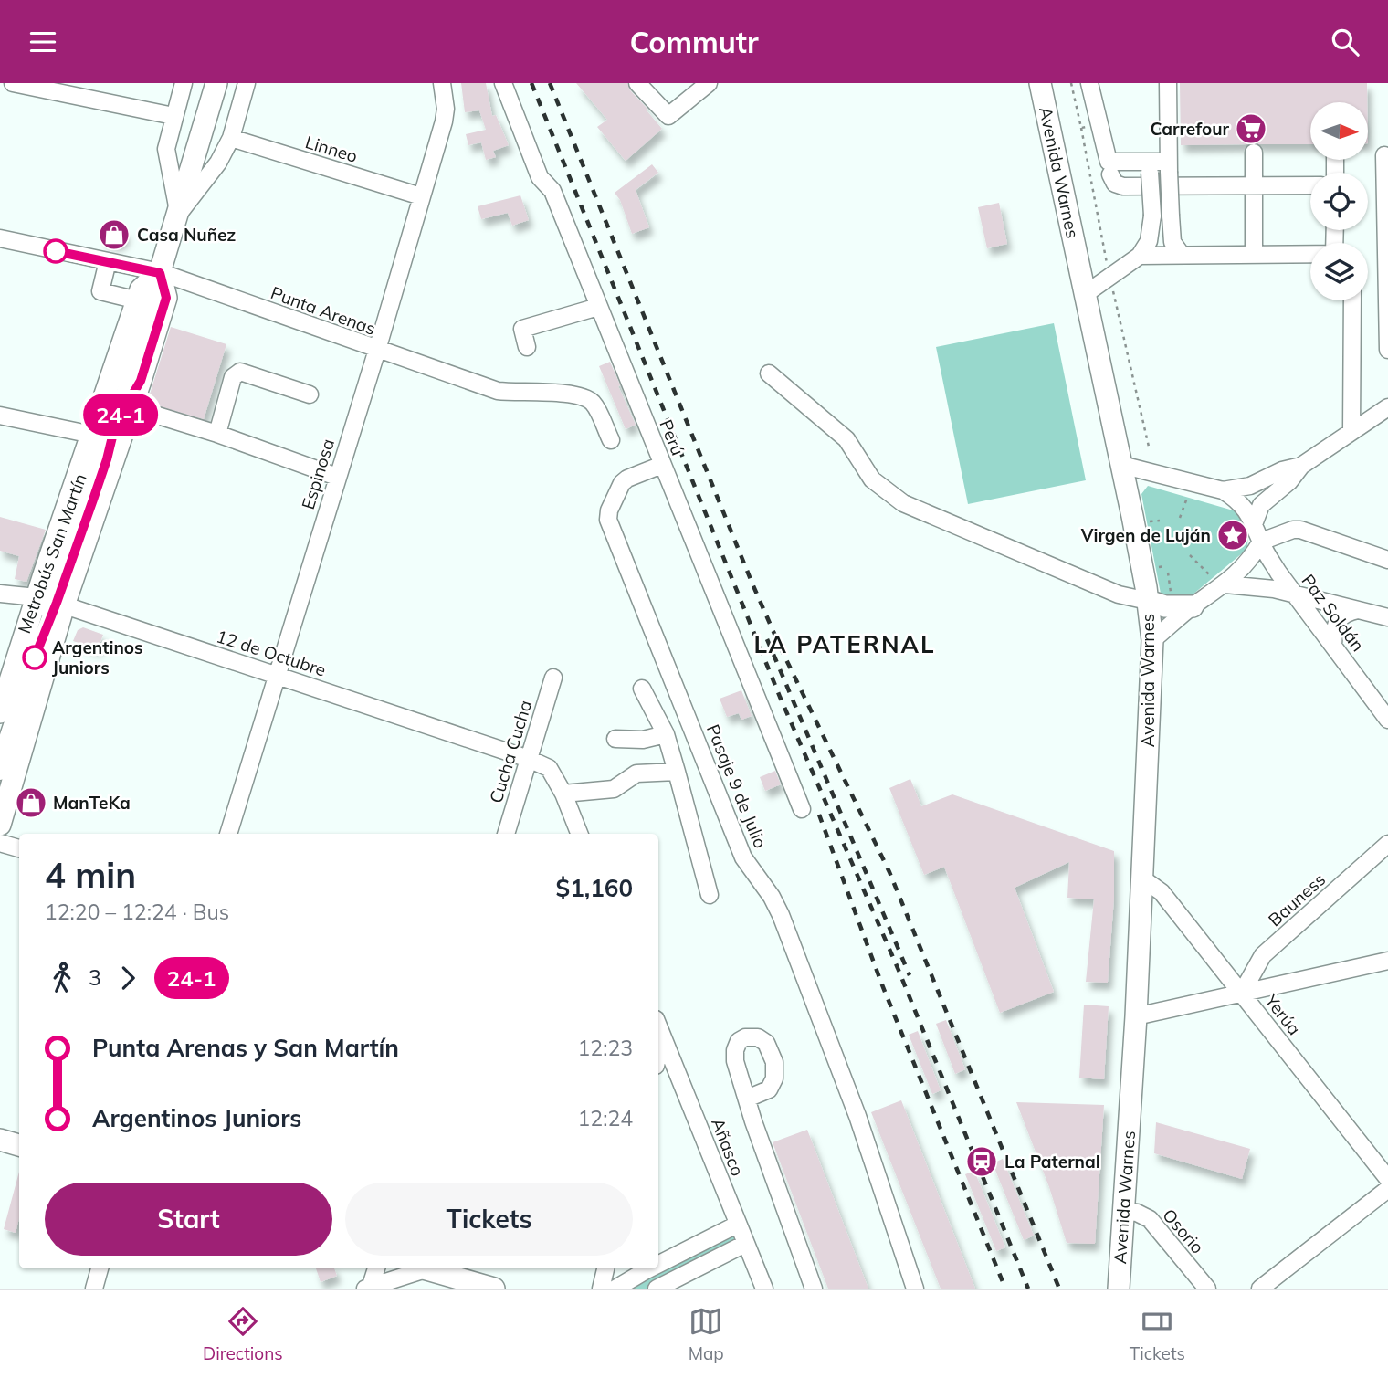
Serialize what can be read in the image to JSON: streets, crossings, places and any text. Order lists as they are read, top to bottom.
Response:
{
  "streets": {
    "main road": ["Avenida Warnes"],
    "street": [
      "Linneo",
      "Punta Arenas",
      "Perú",
      "Espinosa",
      "Metrobús San Martín",
      "Paz Soldán",
      "12 de Octubre",
      "Cucha Cucha",
      "Pasaje 9 de Julio",
      "Bauness",
      "Yerúa",
      "Añasco",
      "Osorio"
    ]
  },
  "crossings": [
    ["Linneo", "Espinosa"],
    ["Avenida Warnes", "Yerúa"],
    ["Avenida Warnes", "Osorio"],
    ["Punta Arenas", "Espinosa"],
    ["Punta Arenas", "Metrobús San Martín"],
    ["Perú", "Pasaje 9 de Julio"],
    ["Espinosa", "12 de Octubre"],
    ["Metrobús San Martín", "12 de Octubre"],
    ["12 de Octubre", "Cucha Cucha"],
    ["Bauness", "Yerúa"]
  ],
  "districts": ["LA PATERNAL"],
  "places": {
    "supermarket": ["Carrefour"],
    "shop": ["Casa Nuñez", "ManTeKa"],
    "place": ["Virgen de Luján"],
    "other": ["Argentinos Juniors"],
    "station": ["La Paternal"]
  },
  "lines": ["bus line 24-1"],
  "north": "right",
  "page": {
    "header": "Commutr",
    "on_map": "24-1",
    "heading": ["4 min", "12:20 – 12:24 · Bus", "$1,160"],
    "legs": ["3", "24-1"],
    "list": [
      {
        "name": "Punta Arenas y San Martín",
        "value": "12:23"
      },
      {
        "name": "Argentinos Juniors",
        "value": "12:24"
      }
    ],
    "buttons": ["Start", "Tickets"],
    "tabs": ["Directions", "Map", "Tickets"]
  }
}
